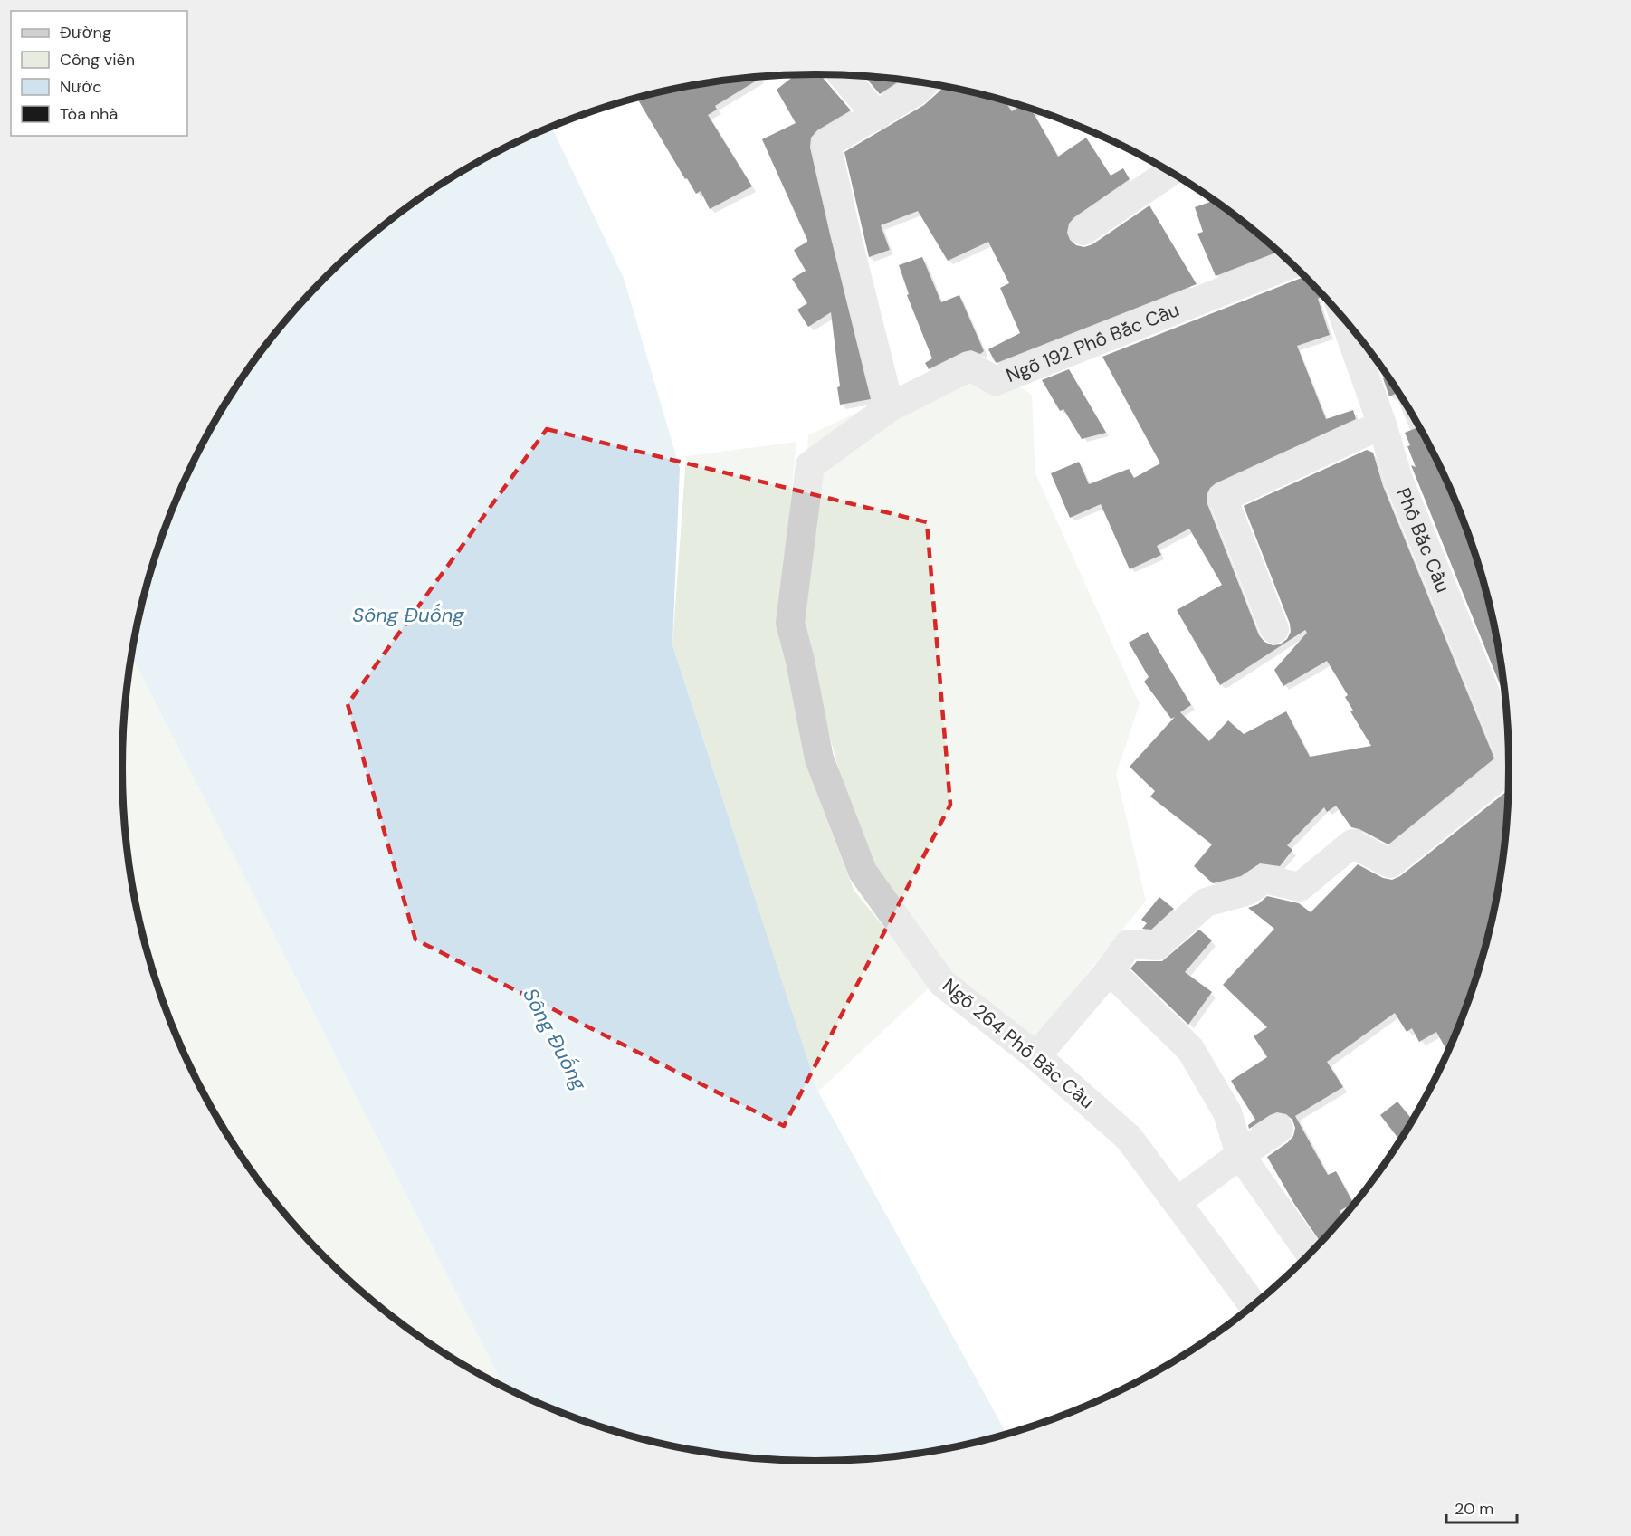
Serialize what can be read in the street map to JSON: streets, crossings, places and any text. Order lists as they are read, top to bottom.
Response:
{
  "streets": {
    "street": ["Ngõ 192 Phố Bắc Cầu", "Phố Bắc Cầu", "Ngõ 264 Phố Bắc Cầu"]
  },
  "crossings": [
    ["Ngõ 192 Phố Bắc Cầu", "Ngõ 264 Phố Bắc Cầu"]
  ],
  "water": ["Sông Đuống"],
  "legend": [
    "Đường",
    "Công viên",
    "Nước",
    "Tòa nhà"
  ],
  "scale_bar": "20 m"
}
